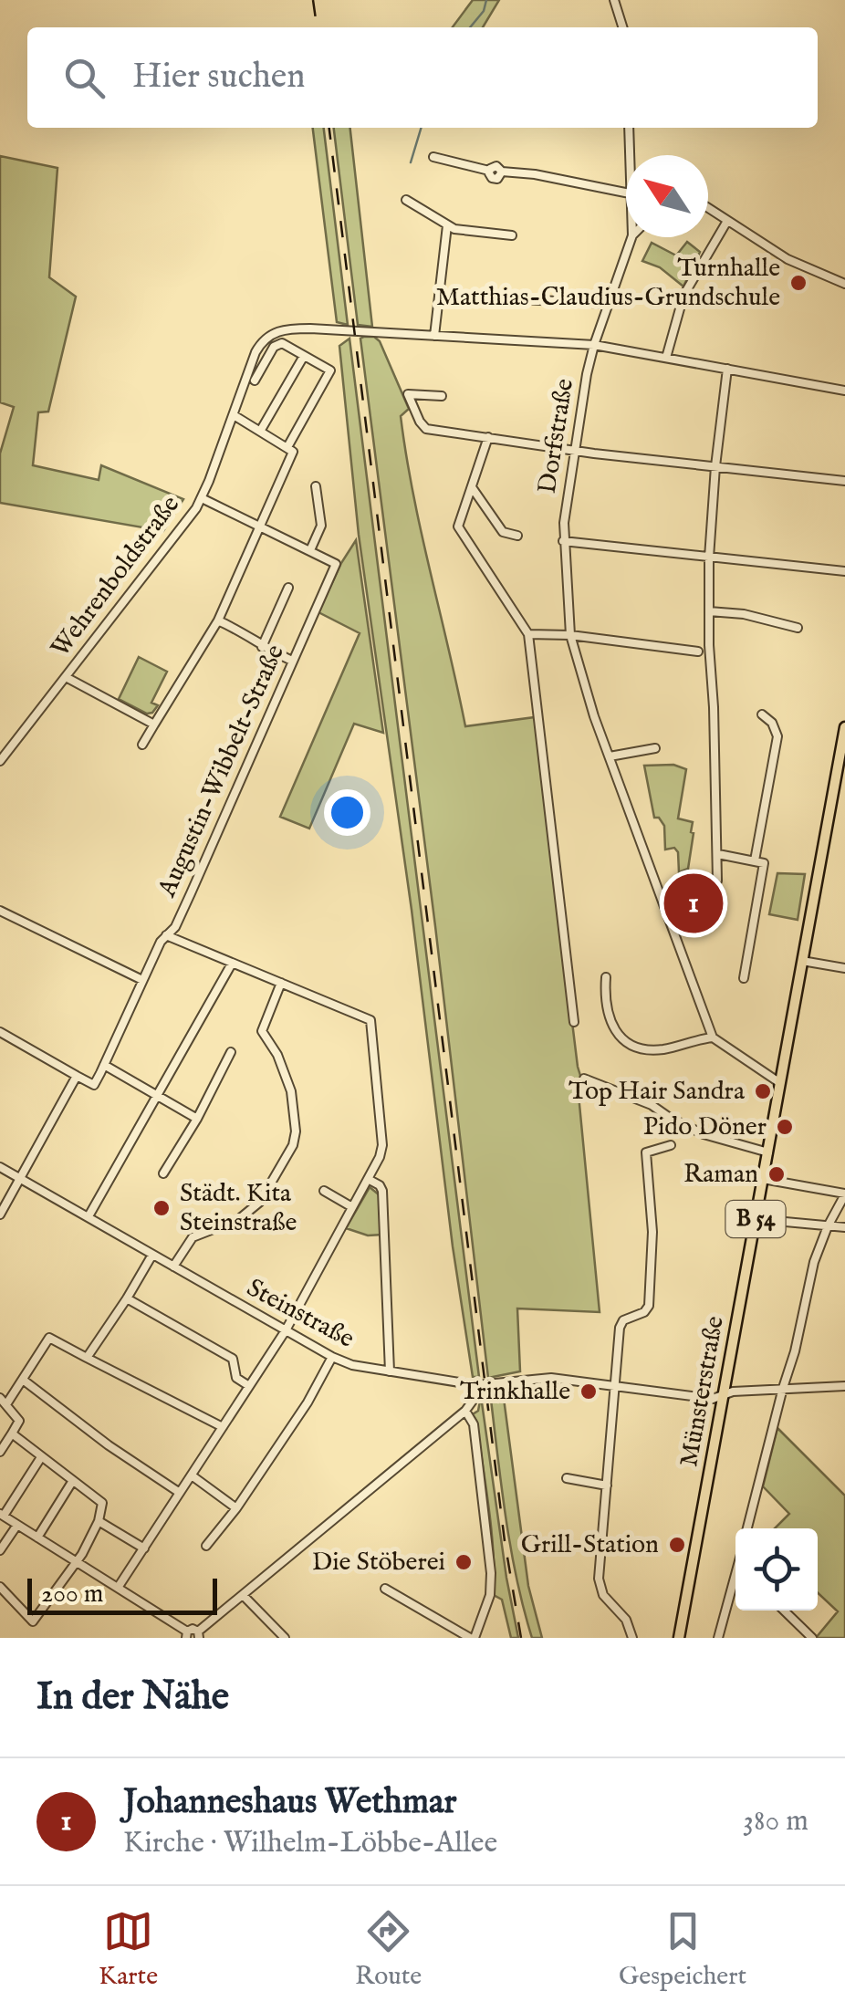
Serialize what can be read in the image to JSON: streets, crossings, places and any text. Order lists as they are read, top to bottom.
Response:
{
  "streets": {
    "main road": ["B 54", "Münsterstraße"],
    "street": [
      "Dorfstraße",
      "Wehrenboldstraße",
      "Augustin-Wibbelt-Straße",
      "Steinstraße"
    ]
  },
  "crossings": [
    ["Dorfstraße", "Wehrenboldstraße"],
    ["Steinstraße", "Münsterstraße"]
  ],
  "places": [
    "Turnhalle Matthias-Claudius-Grundschule",
    "Top Hair Sandra",
    "Pido Döner",
    "Raman",
    "Städt. Kita Steinstraße",
    "Trinkhalle",
    "Grill-Station",
    "Die Stöberei"
  ],
  "scale_bar": "200 m",
  "north": "top left",
  "page": {
    "search": "Hier suchen",
    "pins": "1",
    "scale": "200 m",
    "heading": "In der Nähe",
    "list": [
      {
        "mark": "1",
        "name": "Johanneshaus Wethmar",
        "note": "Kirche · Wilhelm-Löbbe-Allee",
        "value": "380 m"
      }
    ],
    "nav": ["Karte", "Route", "Gespeichert"]
  }
}
